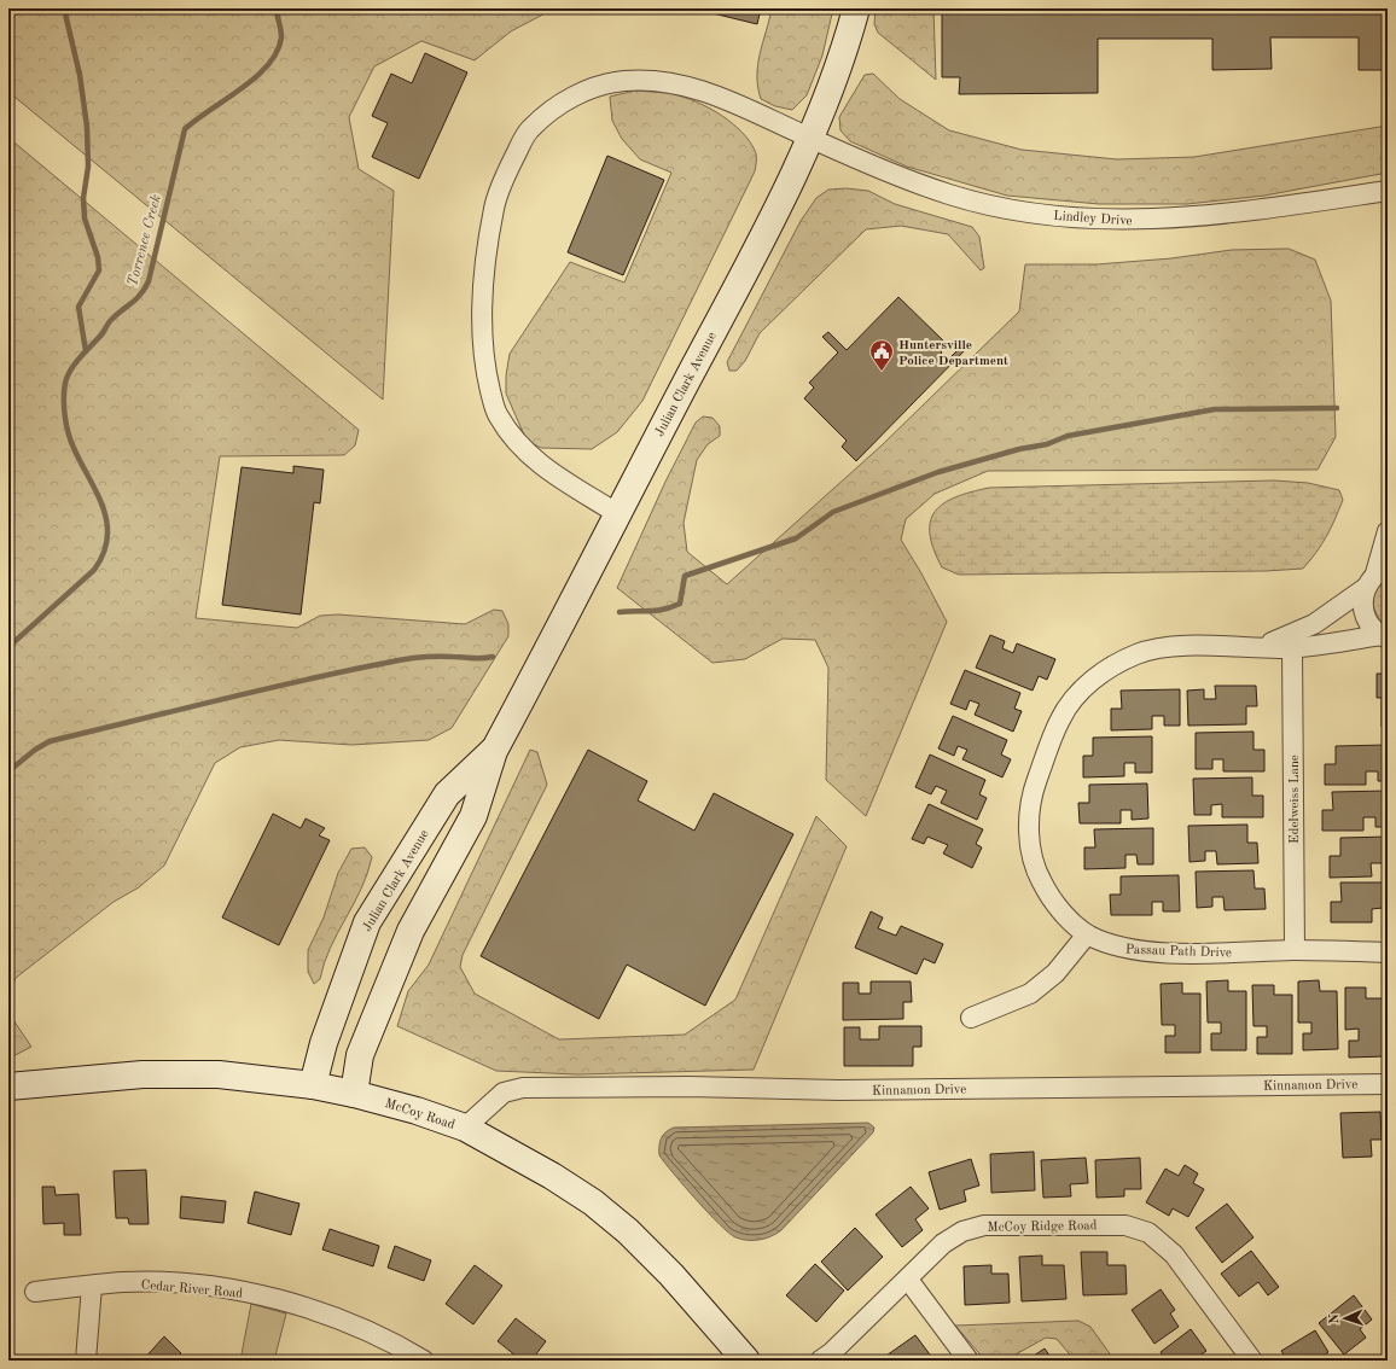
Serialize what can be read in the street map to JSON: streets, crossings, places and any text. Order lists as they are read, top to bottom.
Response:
{
  "streets": {
    "street": [
      "Lindley Drive",
      "Julian Clark Avenue",
      "Edelweiss Lane",
      "Passau Path Drive",
      "Kinnamon Drive",
      "McCoy Road",
      "McCoy Ridge Road",
      "Cedar River Road"
    ]
  },
  "crossings": [
    ["Lindley Drive", "Julian Clark Avenue"],
    ["Julian Clark Avenue", "McCoy Road"],
    ["Edelweiss Lane", "Passau Path Drive"],
    ["Kinnamon Drive", "McCoy Road"]
  ],
  "water": ["Torrence Creek"],
  "places": {
    "public building": ["Huntersville Police Department"]
  },
  "north": "left"
}
